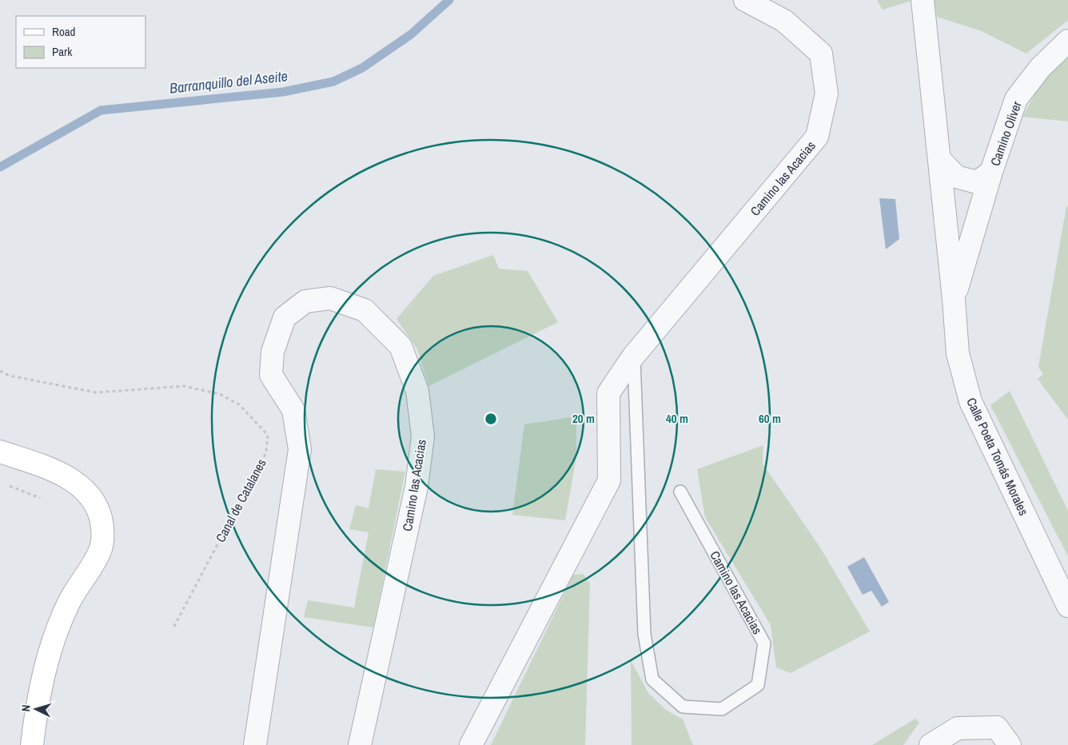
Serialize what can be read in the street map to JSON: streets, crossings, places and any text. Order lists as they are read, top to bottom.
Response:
{
  "streets": {
    "street": ["Camino Oliver", "Camino las Acacias", "Calle Poeta Tomás Morales"],
    "path": ["Canal de Catalanes"]
  },
  "crossings": [
    ["Camino Oliver", "Calle Poeta Tomás Morales"]
  ],
  "water": ["Barranquillo del Aseite"],
  "legend": ["Road", "Park"],
  "north": "left",
  "rings": ["20 m", "40 m", "60 m"]
}
